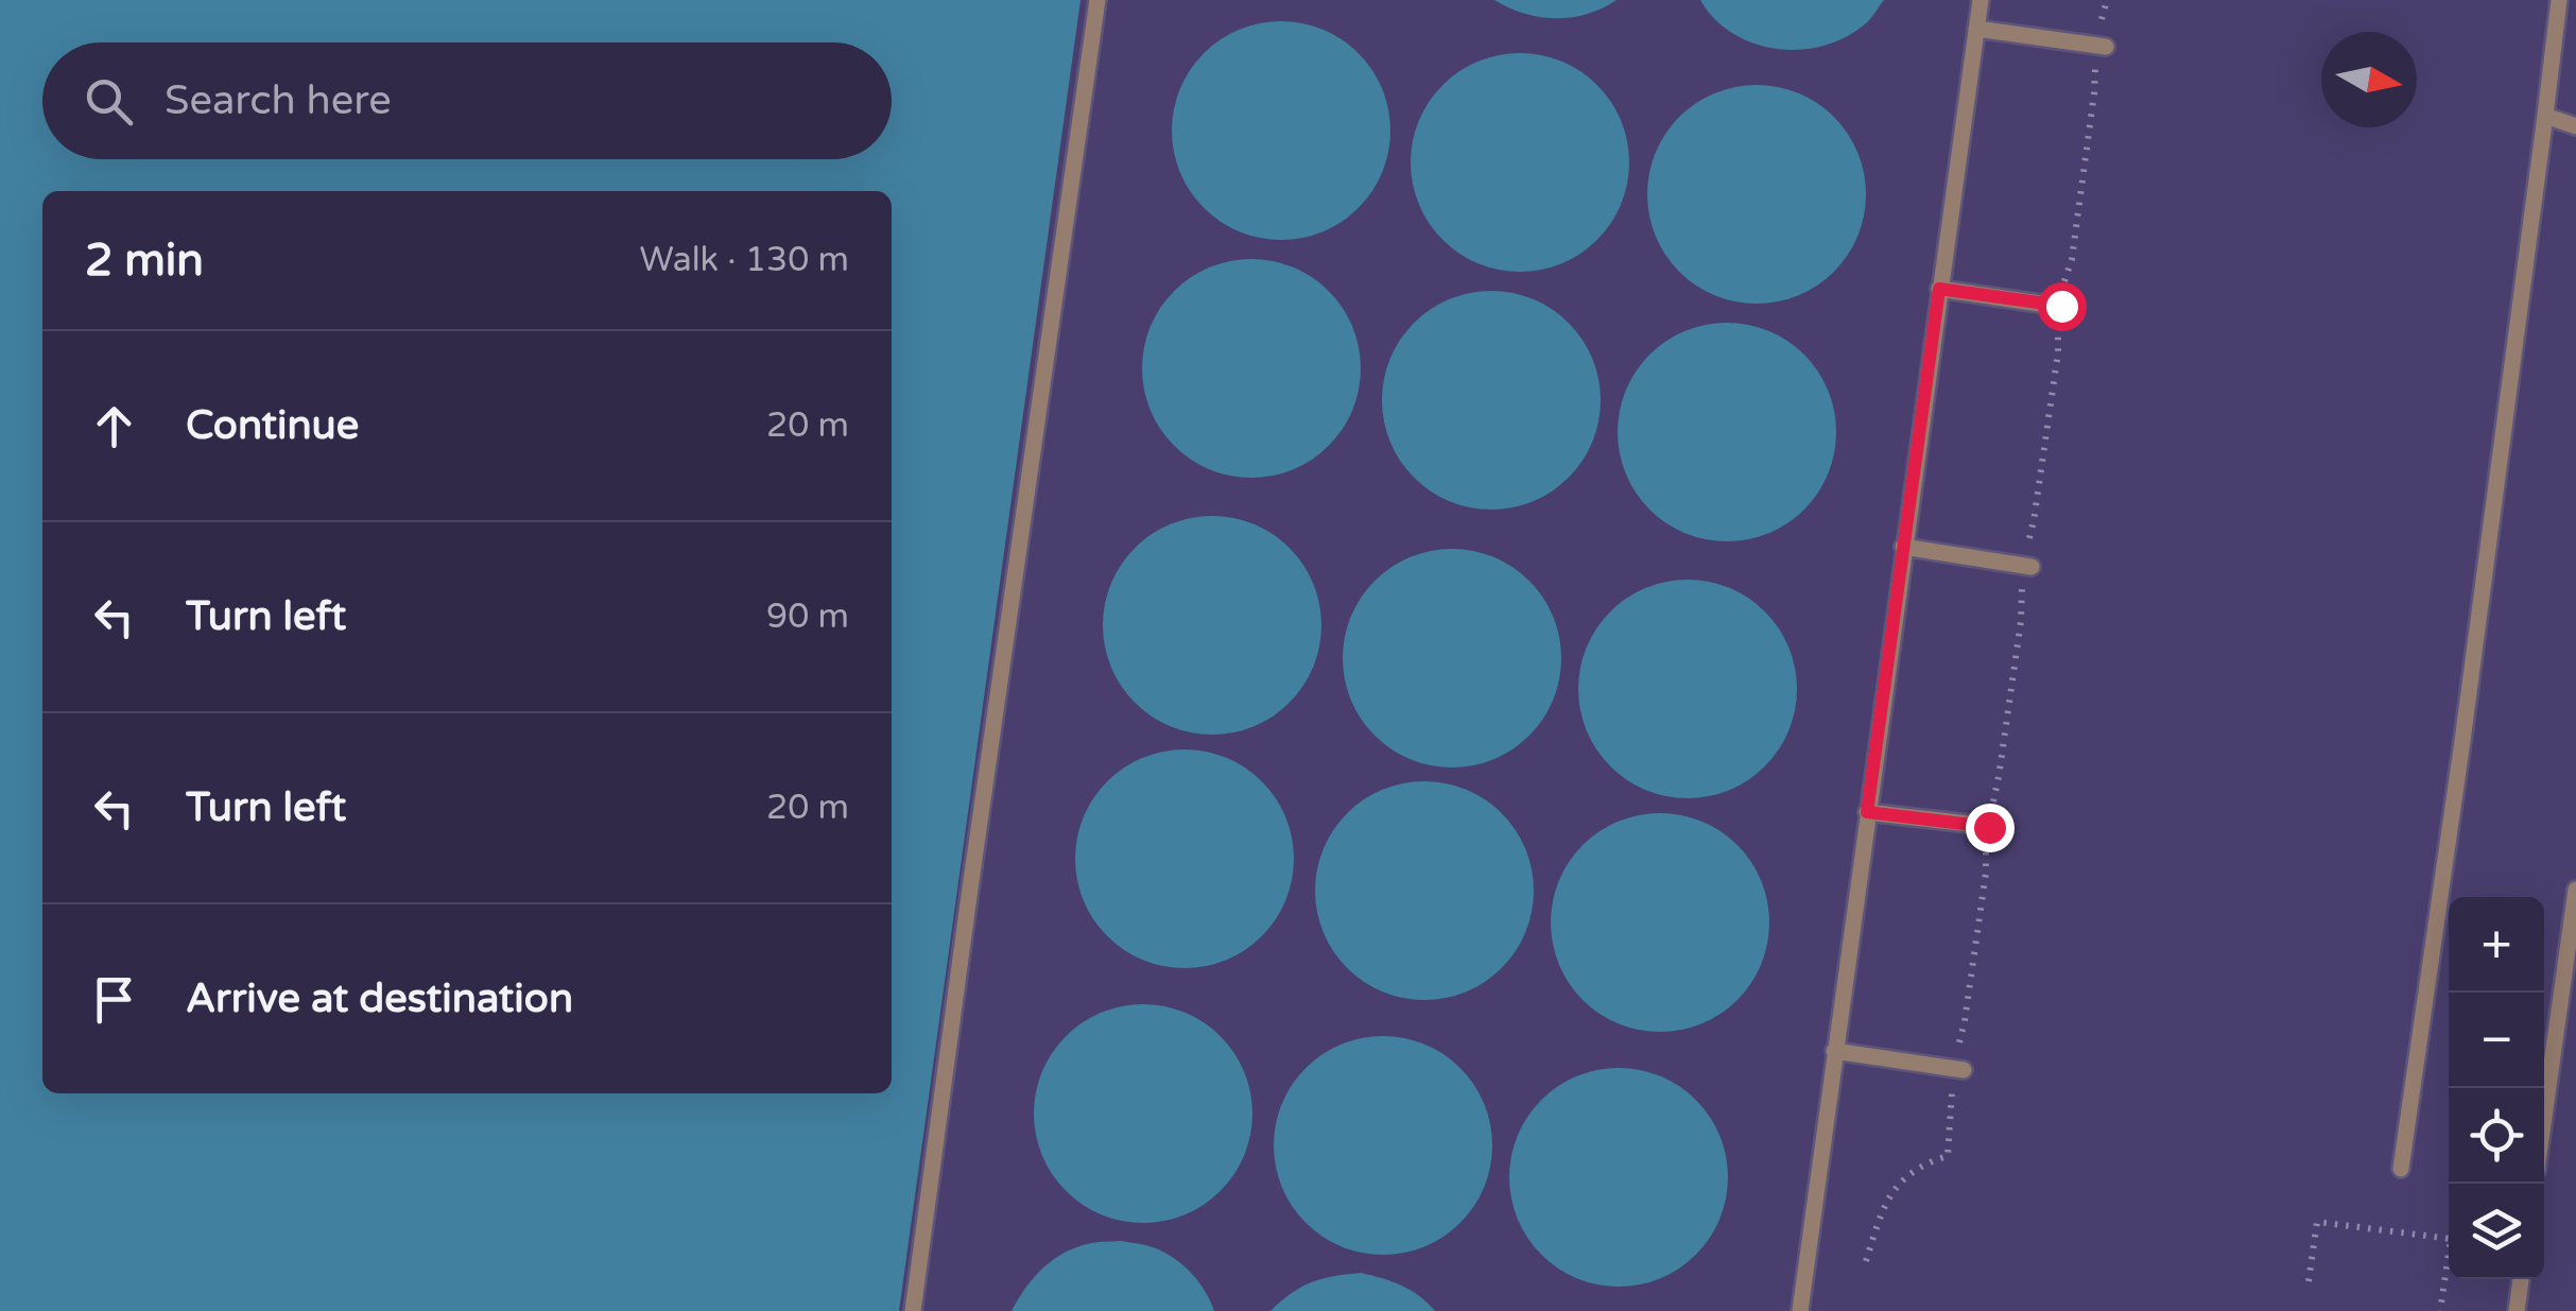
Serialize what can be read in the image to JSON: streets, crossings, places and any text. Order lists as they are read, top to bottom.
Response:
{
  "north": "right",
  "page": {
    "search": "Search here",
    "heading": ["2 min", "Walk · 130 m"],
    "list": [
      ["Continue", "20 m"],
      ["Turn left", "90 m"],
      ["Turn left", "20 m"],
      "Arrive at destination"
    ],
    "map_buttons": ["+", "−"]
  }
}
